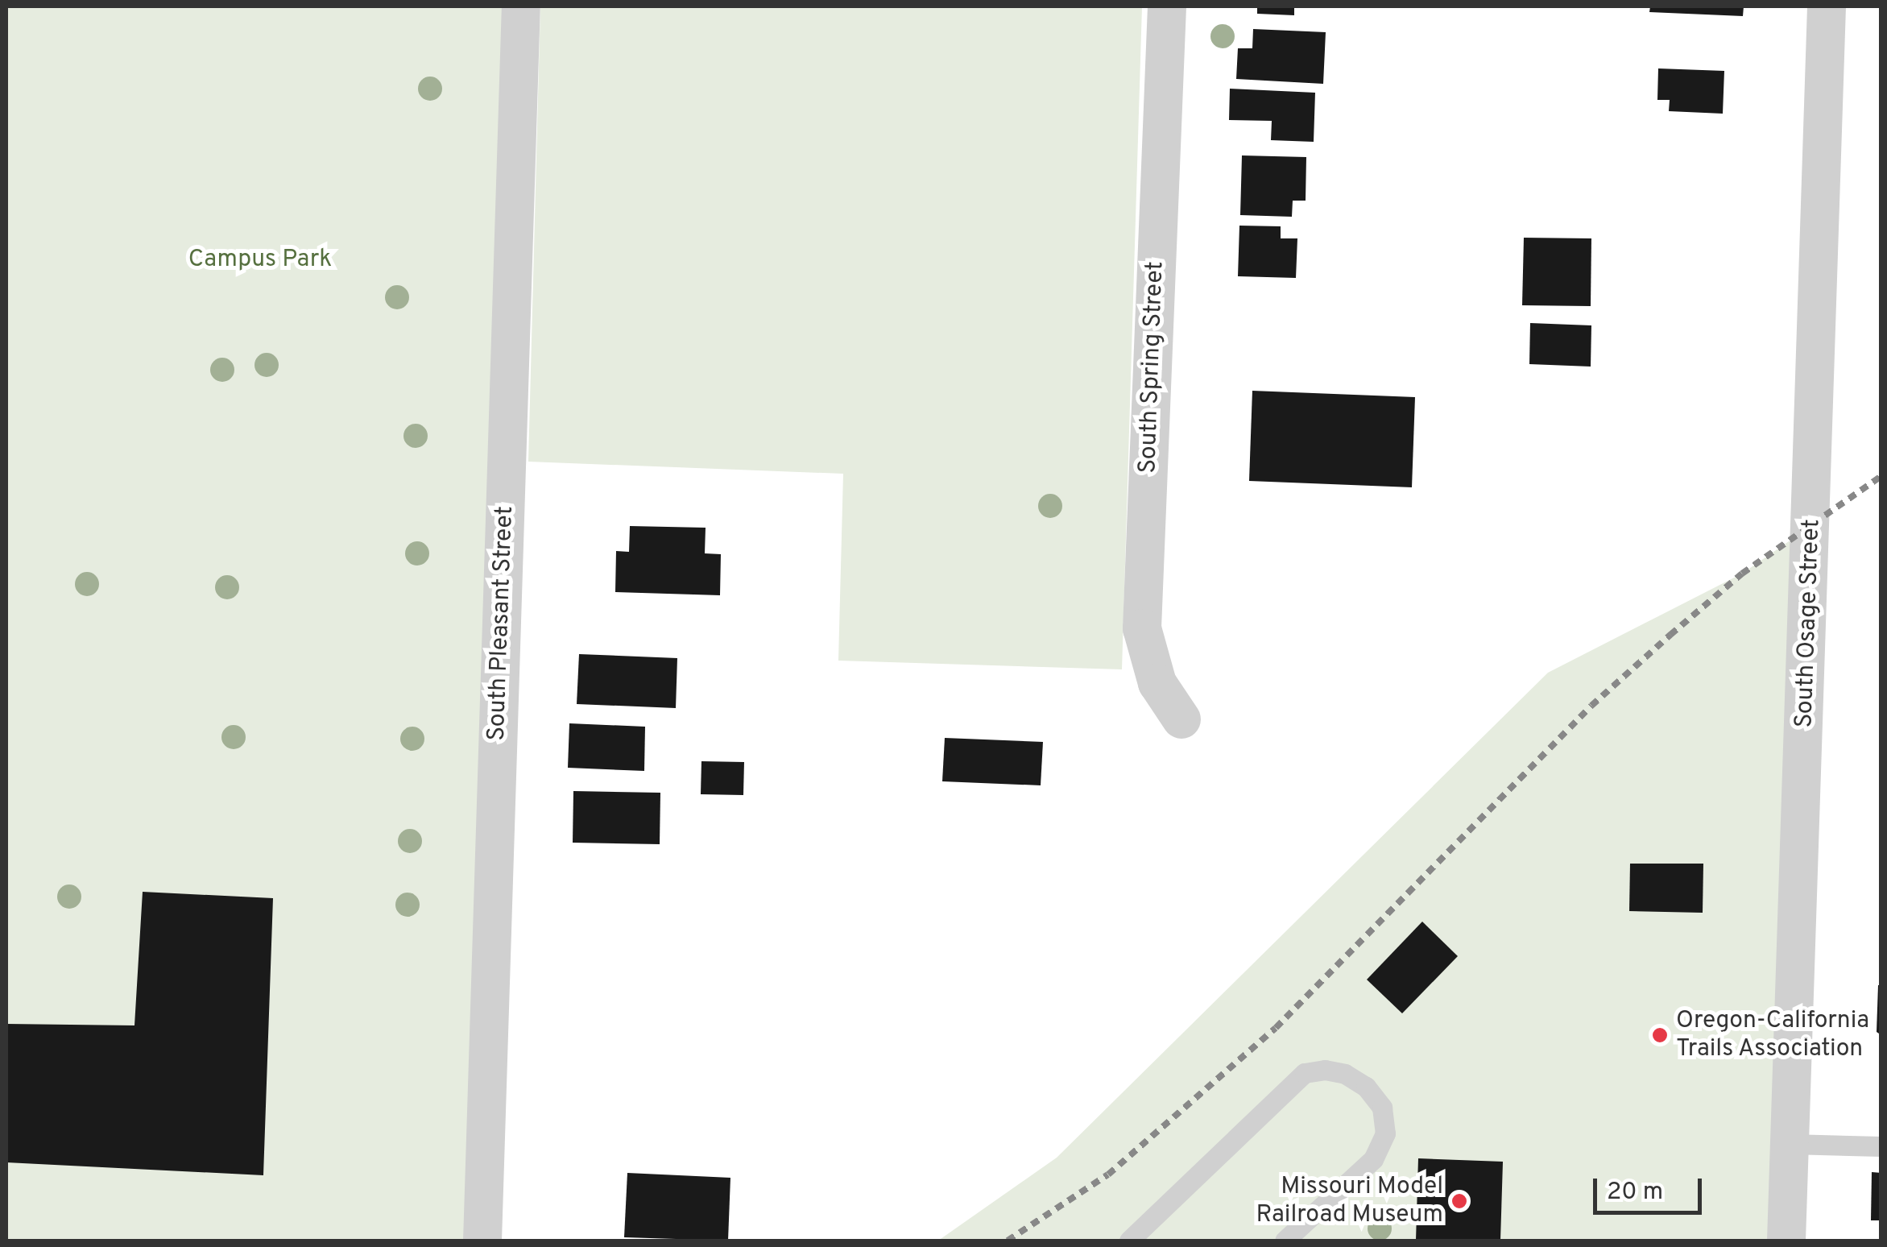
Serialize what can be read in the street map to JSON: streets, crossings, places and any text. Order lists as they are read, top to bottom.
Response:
{
  "streets": {
    "street": ["South Spring Street", "South Pleasant Street", "South Osage Street"]
  },
  "parks": ["Campus Park"],
  "places": ["Oregon-California Trails Association", "Missouri Model Railroad Museum"],
  "scale_bar": "20 m"
}
